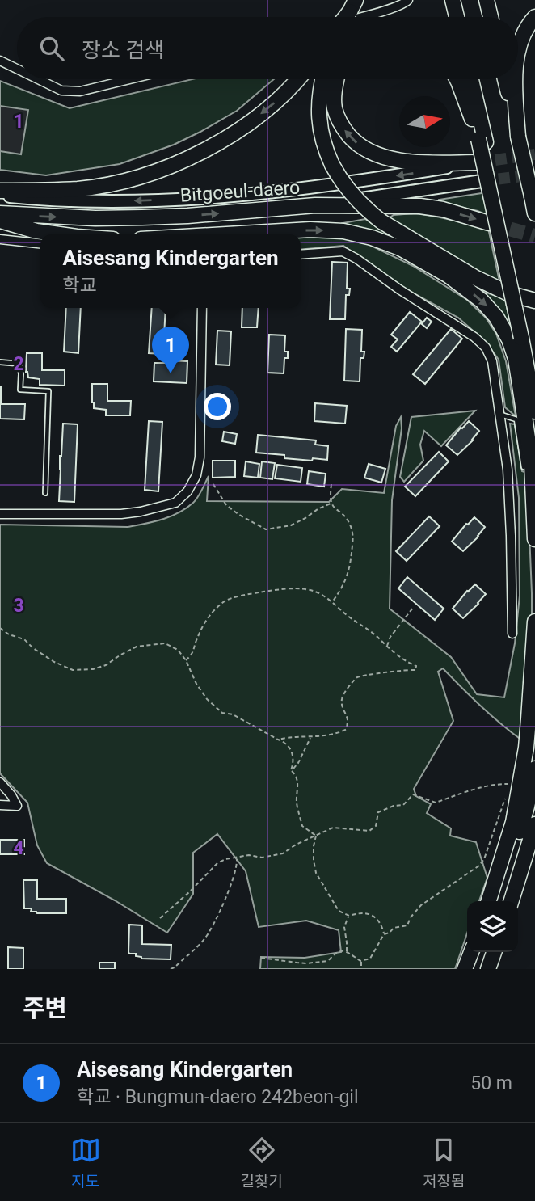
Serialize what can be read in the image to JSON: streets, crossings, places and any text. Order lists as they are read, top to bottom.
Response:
{
  "streets": {
    "highway": ["Bitgoeul-daero"]
  },
  "north": "right",
  "page": {
    "search": "장소 검색",
    "popup": ["Aisesang Kindergarten", "학교"],
    "pins": "1",
    "heading": "주변",
    "list": [
      {
        "mark": "1",
        "name": "Aisesang Kindergarten",
        "note": "학교 · Bungmun-daero 242beon-gil",
        "value": "50 m"
      }
    ],
    "nav": ["지도", "길찾기", "저장됨"]
  },
  "grid": {
    "rows": [
      "1",
      "2",
      "3",
      "4"
    ]
  }
}
